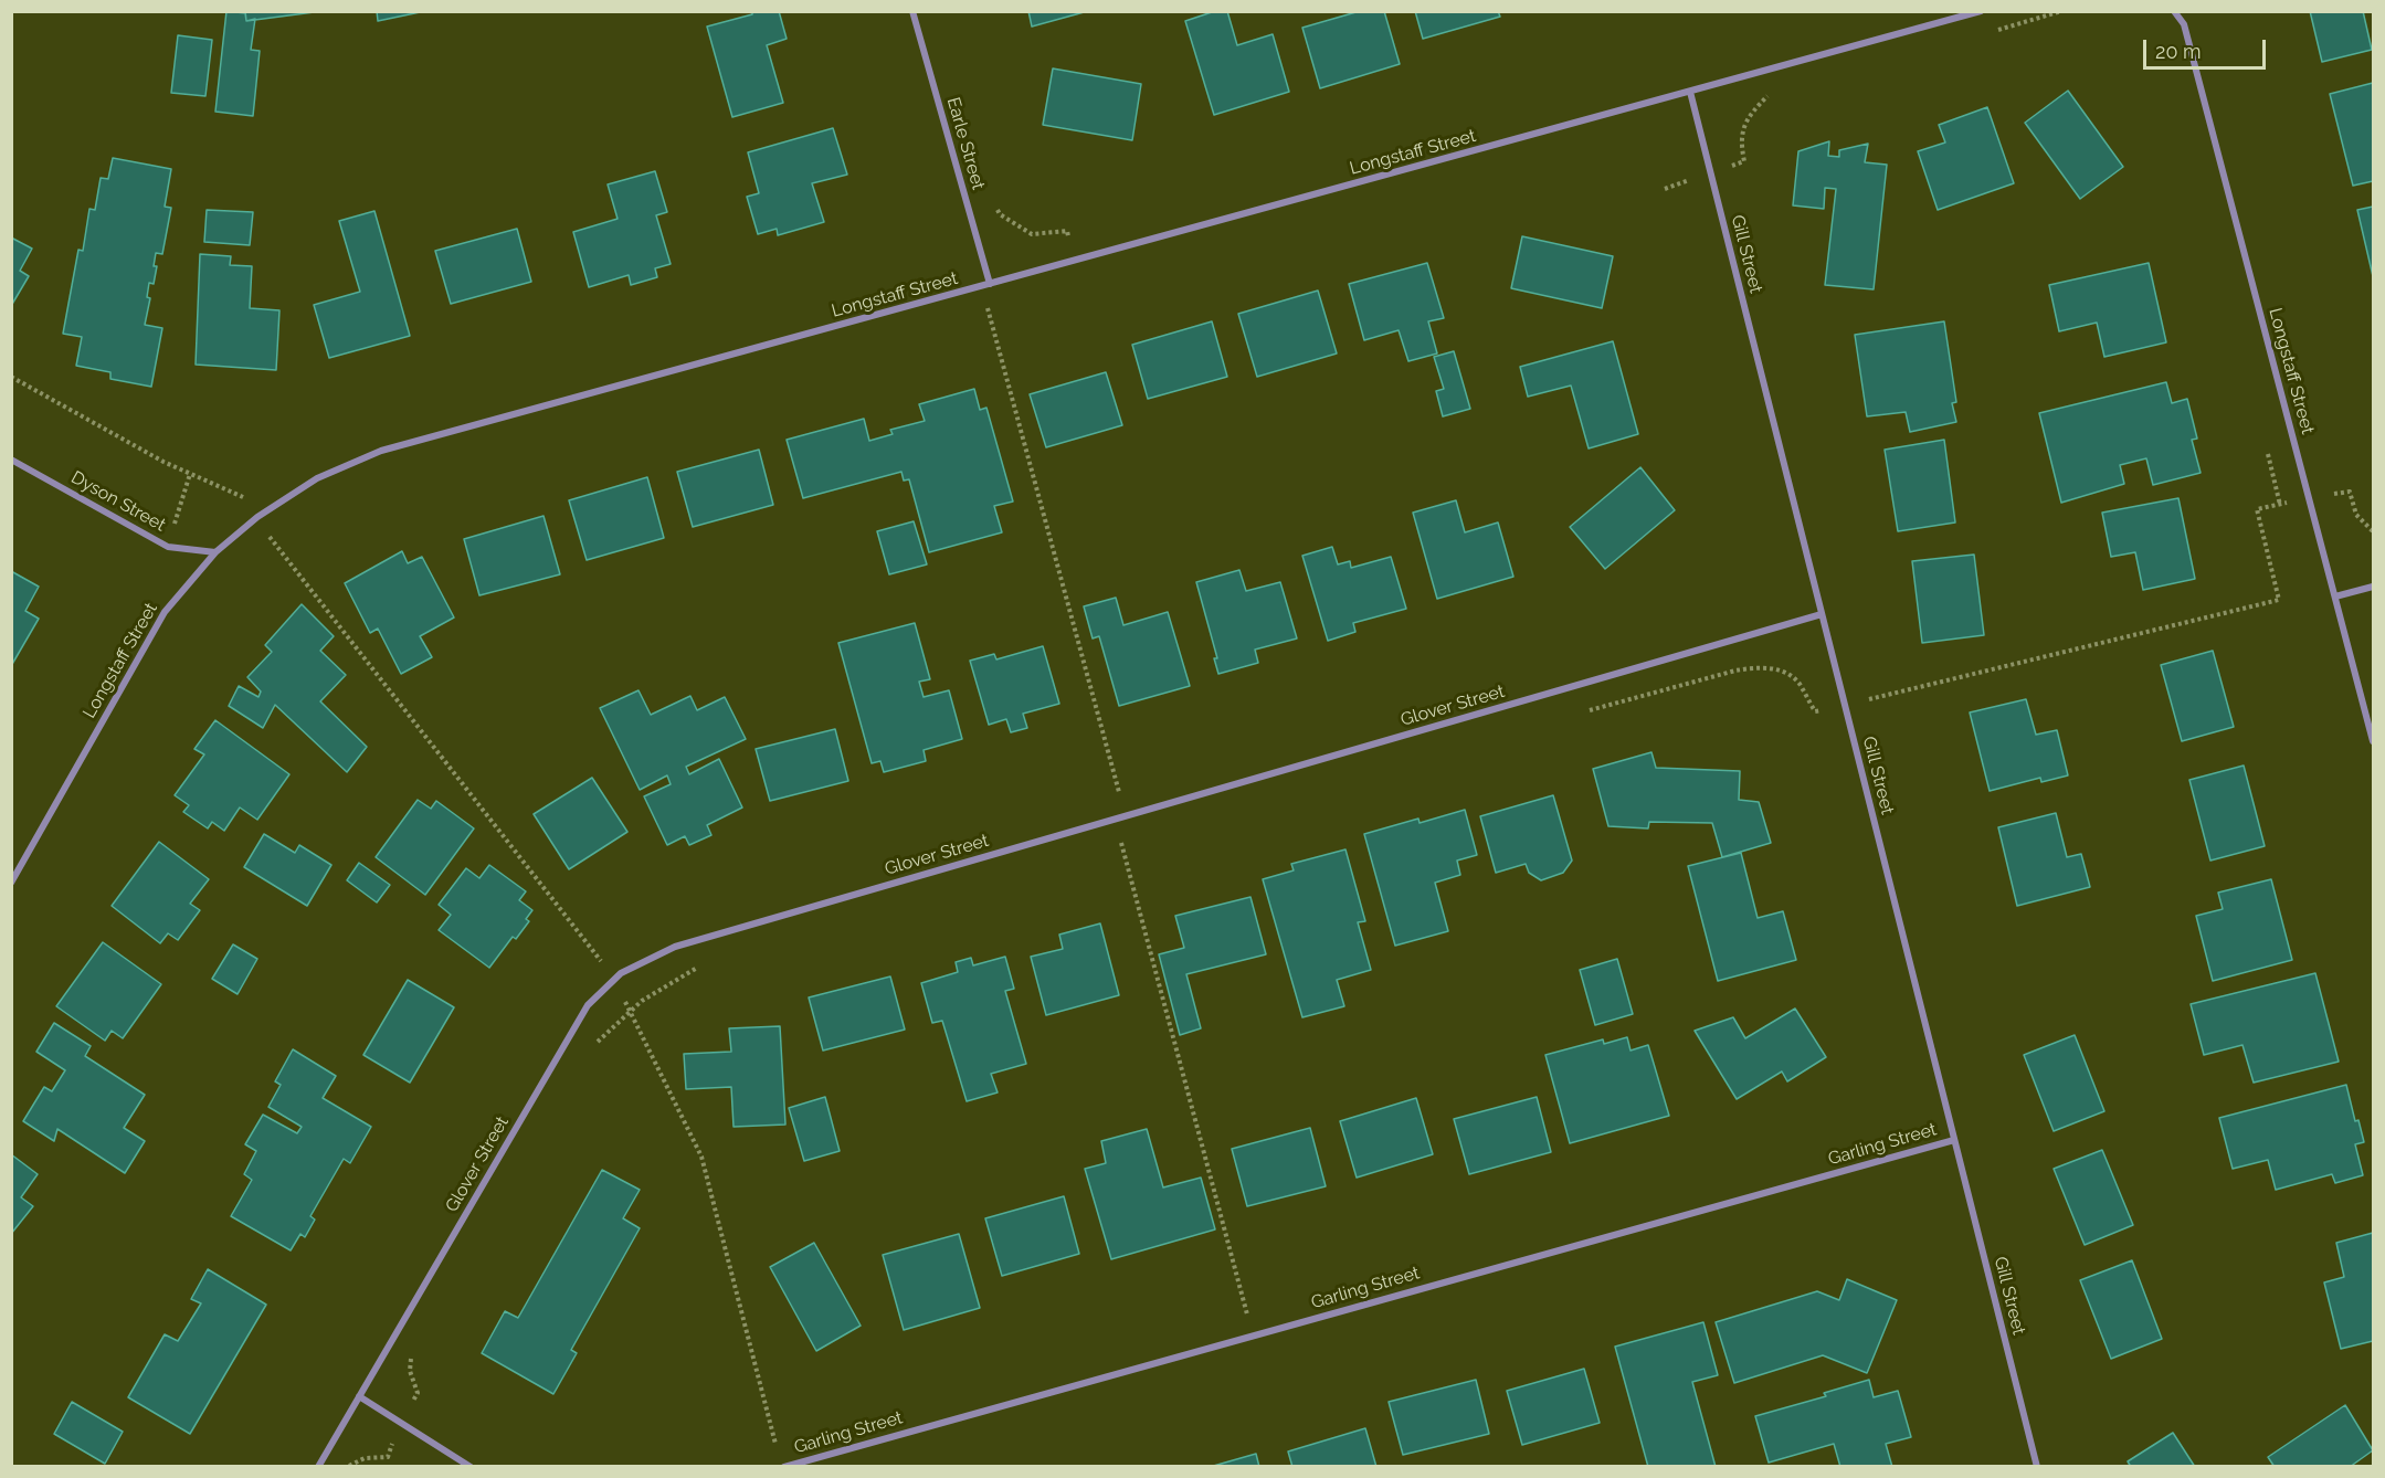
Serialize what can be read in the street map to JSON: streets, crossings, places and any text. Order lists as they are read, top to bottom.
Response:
{
  "streets": {
    "street": [
      "Earle Street",
      "Longstaff Street",
      "Gill Street",
      "Dyson Street",
      "Glover Street",
      "Garling Street"
    ]
  },
  "crossings": [
    ["Earle Street", "Longstaff Street"],
    ["Longstaff Street", "Gill Street"],
    ["Longstaff Street", "Dyson Street"],
    ["Gill Street", "Glover Street"],
    ["Gill Street", "Garling Street"]
  ],
  "scale_bar": "20 m"
}
